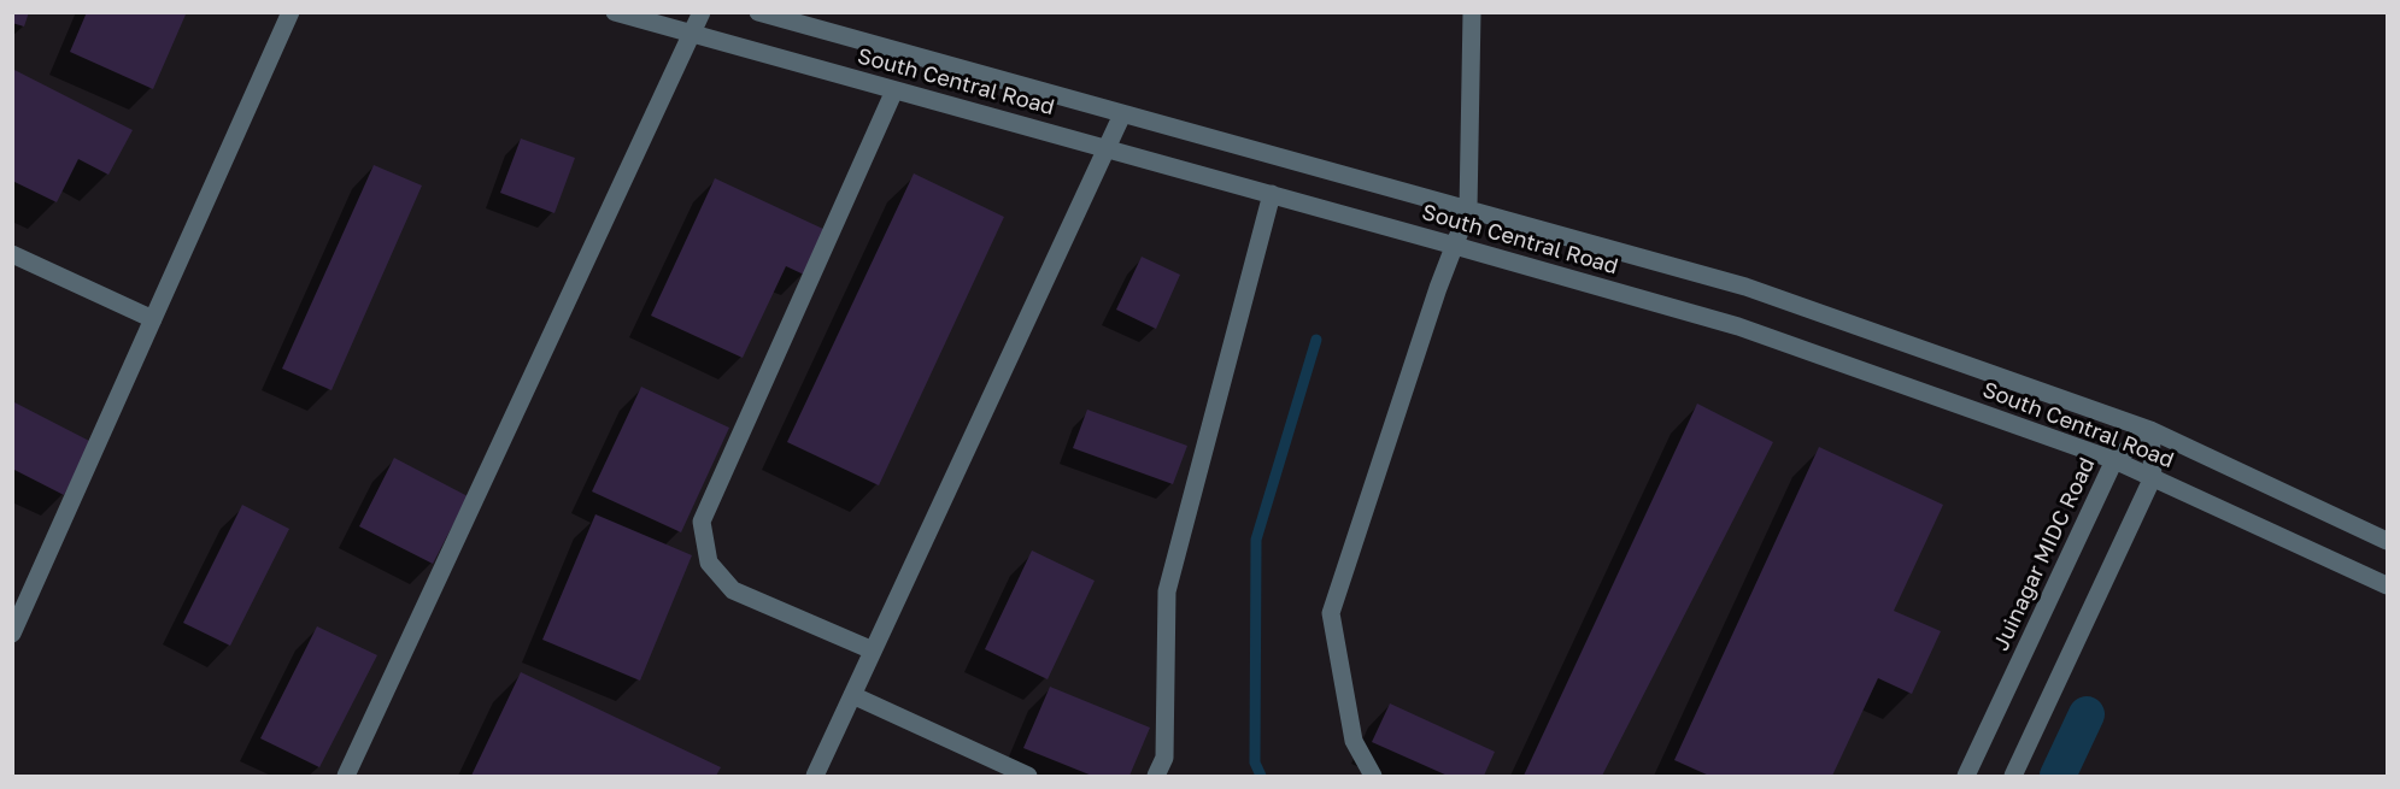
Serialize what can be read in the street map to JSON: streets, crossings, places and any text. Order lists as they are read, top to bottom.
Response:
{
  "streets": {
    "street": ["South Central Road", "Juinagar MIDC Road"]
  },
  "crossings": [
    ["South Central Road", "Juinagar MIDC Road"]
  ]
}
